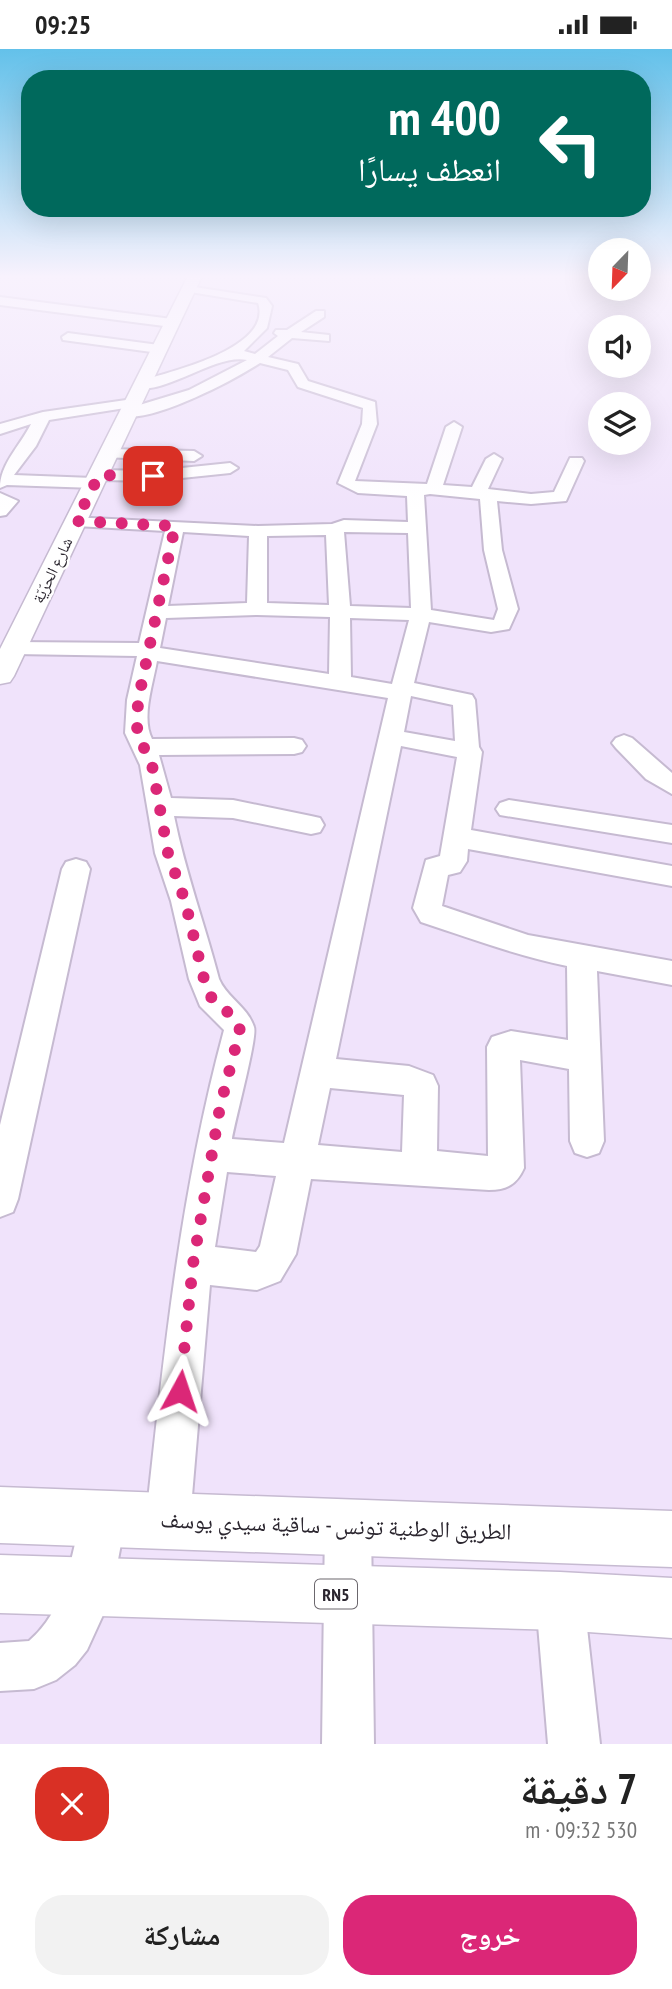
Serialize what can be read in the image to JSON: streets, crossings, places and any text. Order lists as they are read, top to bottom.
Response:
{
  "streets": {
    "main road": ["شارع الحرّيّة", "الطريق الوطنية تونس - ساقية سيدي يوسف", "RN5"]
  },
  "north": "bottom left",
  "page": {
    "status": "09:25",
    "turn": ["400 m", "انعطف يسارًا"],
    "heading": ["7 دقيقة", "530 m · 09:32"],
    "buttons": ["خروج", "مشاركة"]
  }
}
